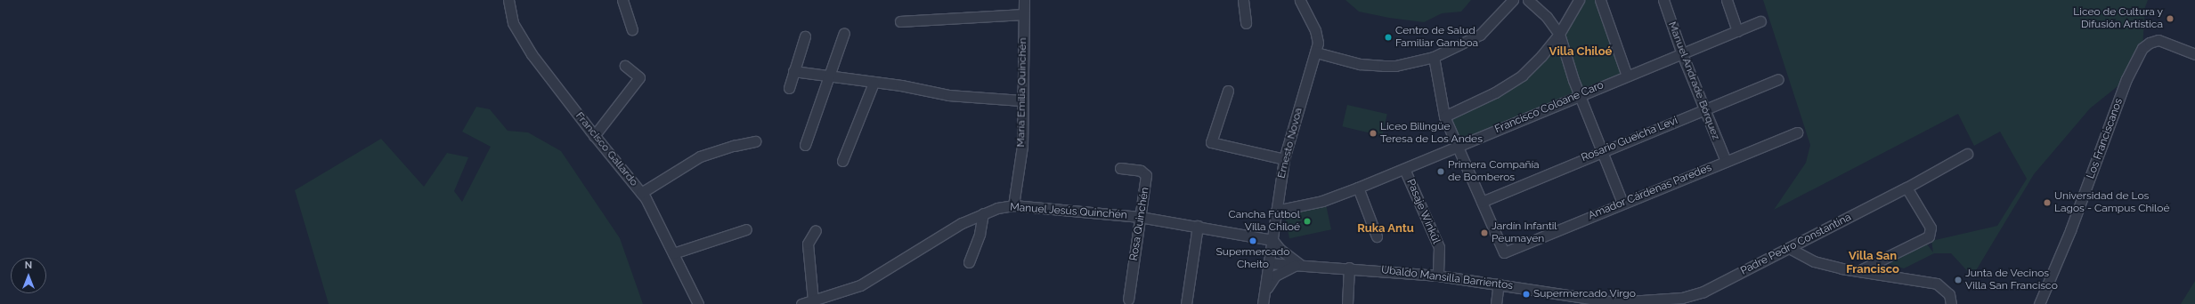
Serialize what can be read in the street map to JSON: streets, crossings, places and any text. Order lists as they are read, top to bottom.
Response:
{
  "streets": {
    "street": [
      "Manuel Andrade Bórquez",
      "María Emilia Quinchén",
      "Francisco Coloane Caro",
      "Los Franciscanos",
      "Rosario Gueicha Levi",
      "Ernesto Novoa",
      "Francisco Gallardo",
      "Amador Cárdenas Paredes",
      "Manuel Jesús Quinchén",
      "Pasaje Winkül",
      "Rosa Quinchén",
      "Padre Pedro Constantina",
      "Ubaldo Mansilla Barrientos"
    ]
  },
  "crossings": [
    ["Manuel Andrade Bórquez", "Francisco Coloane Caro"],
    ["Manuel Andrade Bórquez", "Rosario Gueicha Levi"],
    ["Manuel Andrade Bórquez", "Amador Cárdenas Paredes"],
    ["María Emilia Quinchén", "Manuel Jesús Quinchén"],
    ["Francisco Coloane Caro", "Ernesto Novoa"],
    ["Francisco Coloane Caro", "Pasaje Winkül"],
    ["Rosario Gueicha Levi", "Amador Cárdenas Paredes"],
    ["Ernesto Novoa", "Manuel Jesús Quinchén"],
    ["Ernesto Novoa", "Ubaldo Mansilla Barrientos"],
    ["Manuel Jesús Quinchén", "Rosa Quinchén"],
    ["Pasaje Winkül", "Ubaldo Mansilla Barrientos"],
    ["Padre Pedro Constantina", "Ubaldo Mansilla Barrientos"]
  ],
  "districts": ["Villa Chiloé", "Ruka Antu", "Villa San Francisco"],
  "places": [
    "Liceo de Cultura y Difusión Artística",
    "Centro de Salud Familiar Gamboa",
    "Liceo Bilingüe Teresa de Los Andes",
    "Primera Compañía de Bomberos",
    "Universidad de Los Lagos - Campus Chiloé",
    "Cancha Fútbol Villa Chiloé",
    "Jardín Infantil Peumayen",
    "Supermercado Cheito",
    "Junta de Vecinos Villa San Francisco",
    "Supermercado Virgo"
  ],
  "north": "top"
}
